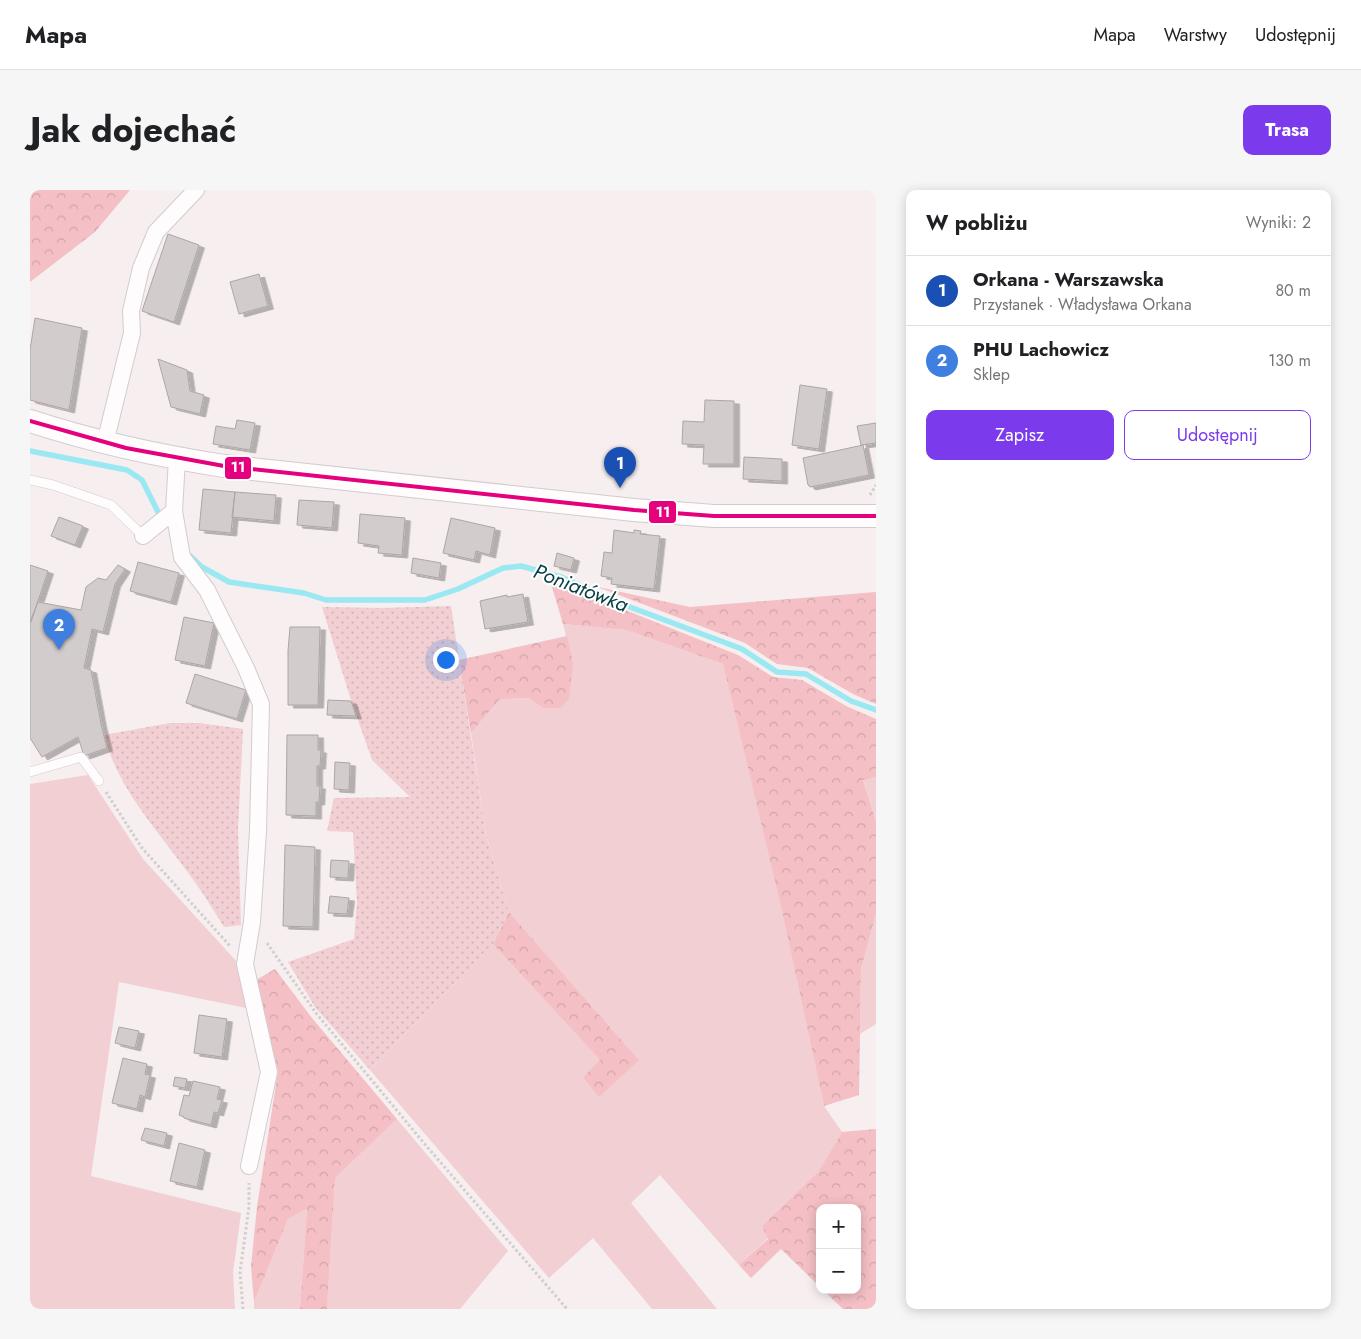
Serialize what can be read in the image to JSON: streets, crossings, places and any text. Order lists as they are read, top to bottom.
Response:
{
  "water": ["Poniatówka"],
  "lines": ["transit line 11"],
  "page": {
    "header": "Mapa",
    "nav": ["Mapa", "Warstwy", "Udostępnij"],
    "title": "Jak dojechać",
    "buttons": [
      "Trasa",
      ["Zapisz", "Udostępnij"]
    ],
    "heading": ["W pobliżu", "Wyniki: 2"],
    "list": [
      {
        "mark": "1",
        "name": "Orkana - Warszawska",
        "note": "Przystanek · Władysława Orkana",
        "value": "80 m"
      },
      {
        "mark": "2",
        "name": "PHU Lachowicz",
        "note": "Sklep",
        "value": "130 m"
      }
    ],
    "pins": ["1", "2"],
    "map_buttons": ["+", "−"]
  }
}
